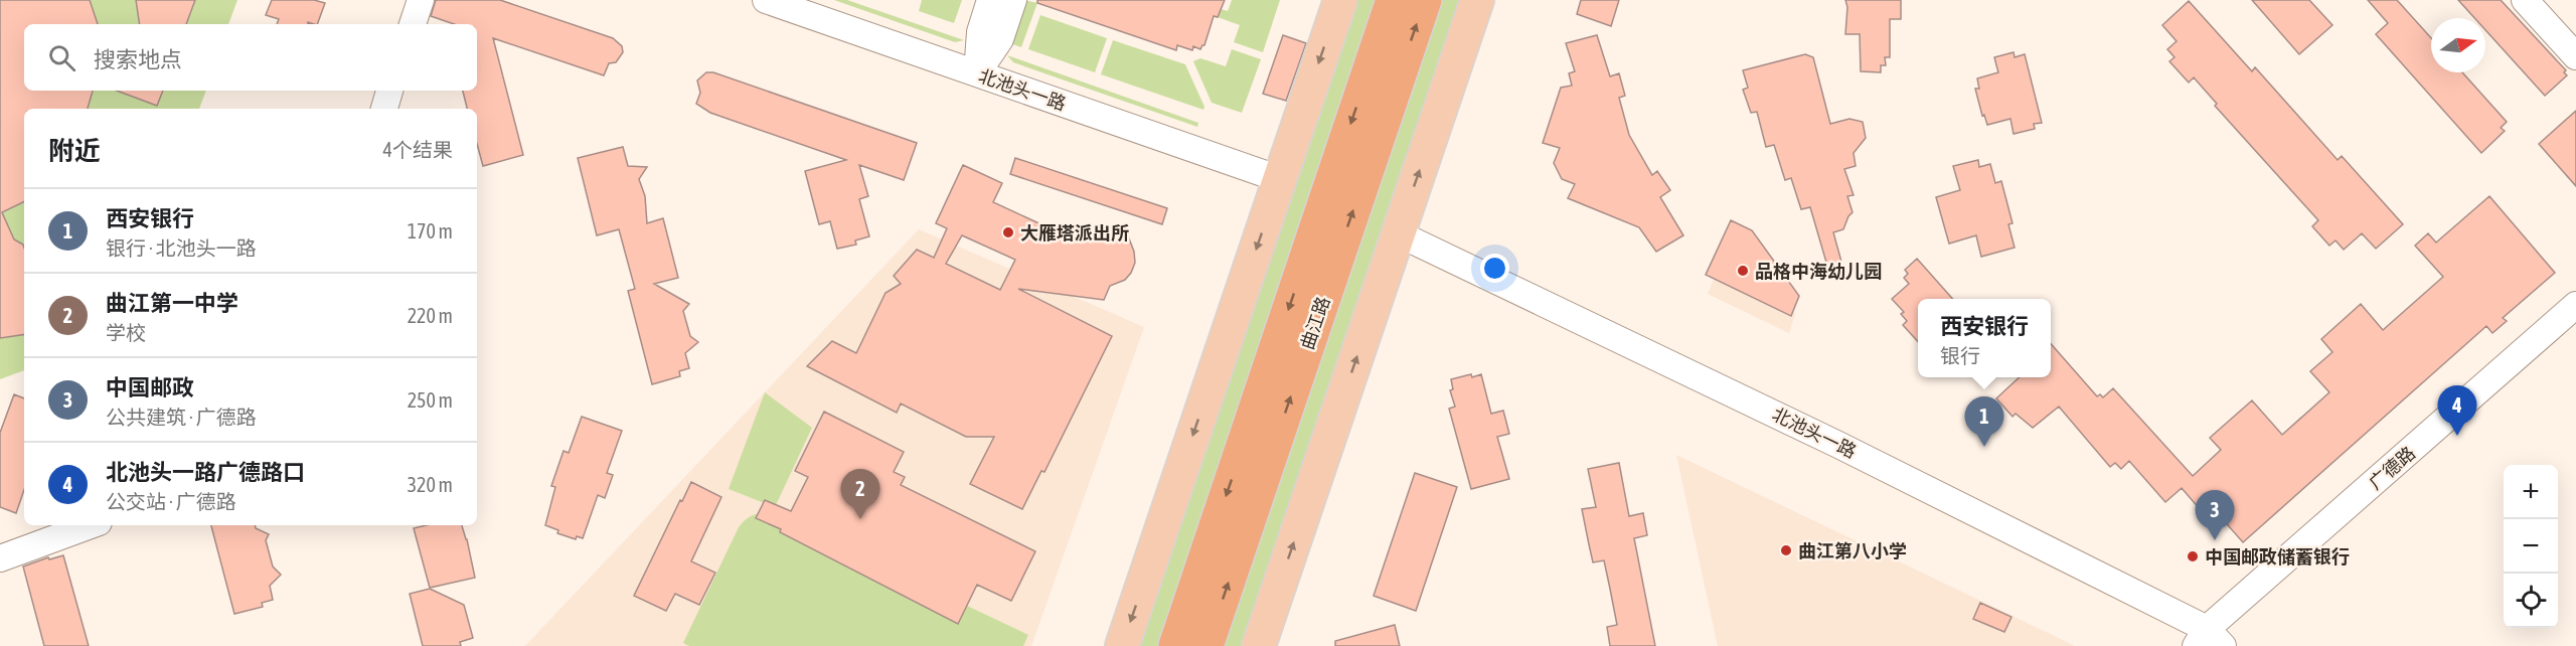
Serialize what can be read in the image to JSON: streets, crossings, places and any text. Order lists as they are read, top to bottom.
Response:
{
  "streets": {
    "highway": ["曲江路"],
    "street": ["北池头一路", "广德路"]
  },
  "crossings": [
    ["北池头一路", "广德路"]
  ],
  "places": [
    "大雁塔派出所",
    "品格中海幼儿园",
    "曲江第八小学",
    "中国邮政储蓄银行"
  ],
  "north": "right",
  "page": {
    "search": "搜索地点",
    "heading": ["附近", "4个结果"],
    "list": [
      {
        "mark": "1",
        "name": "西安银行",
        "note": "银行 · 北池头一路",
        "value": "170 m"
      },
      {
        "mark": "2",
        "name": "曲江第一中学",
        "note": "学校",
        "value": "220 m"
      },
      {
        "mark": "3",
        "name": "中国邮政",
        "note": "公共建筑 · 广德路",
        "value": "250 m"
      },
      {
        "mark": "4",
        "name": "北池头一路广德路口",
        "note": "公交站 · 广德路",
        "value": "320 m"
      }
    ],
    "popup": ["西安银行", "银行"],
    "pins": [
      "4",
      "1",
      "2",
      "3"
    ],
    "map_buttons": ["+", "−"]
  }
}
